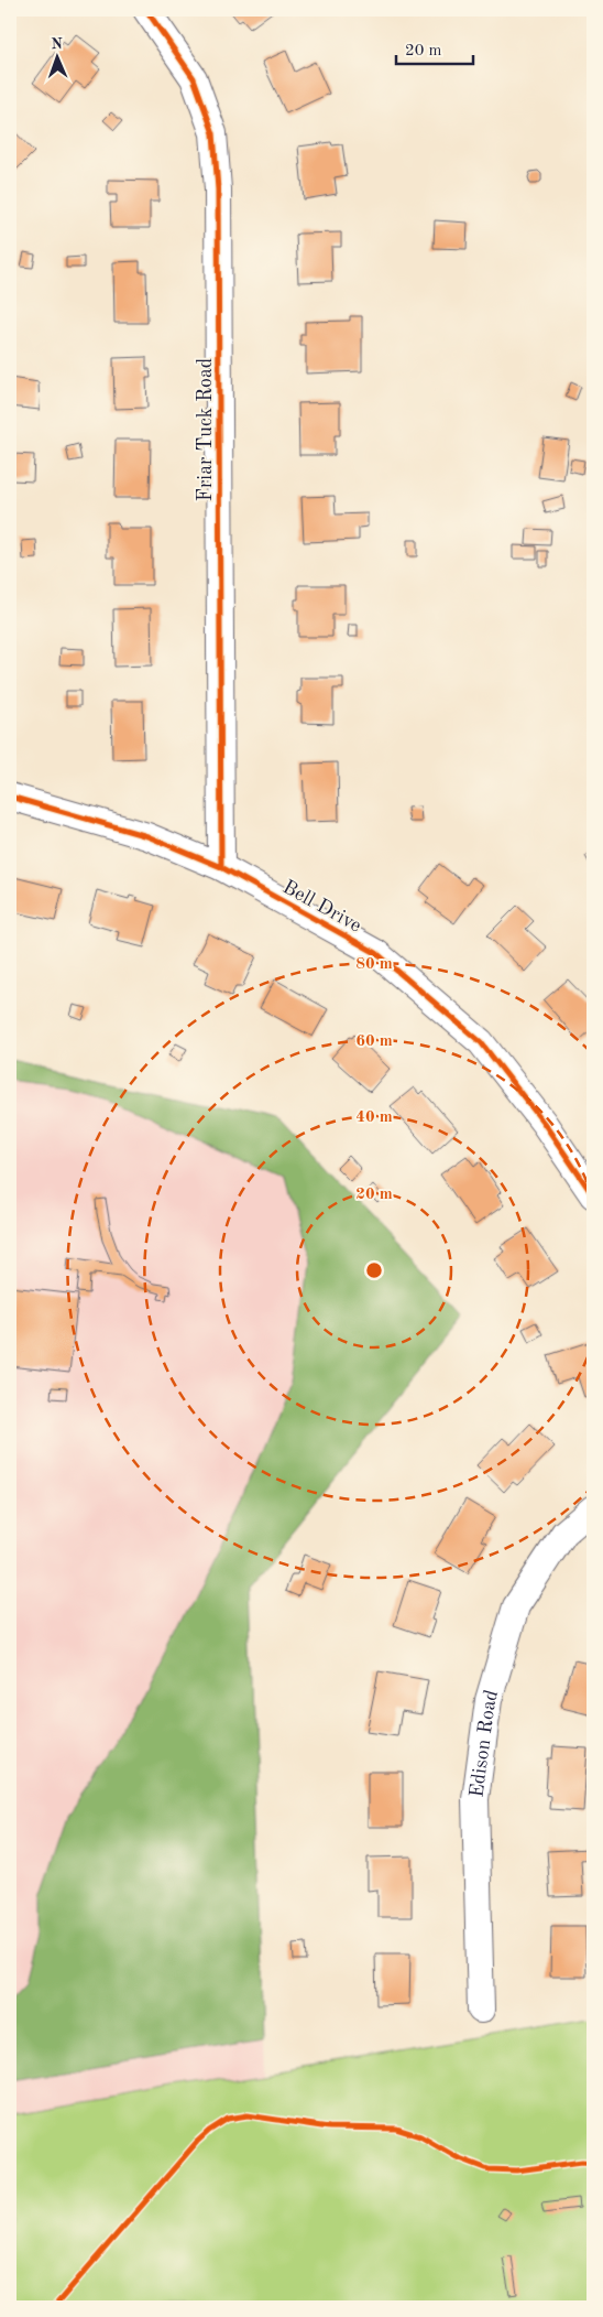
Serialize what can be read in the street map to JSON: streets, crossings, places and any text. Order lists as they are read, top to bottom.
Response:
{
  "streets": {
    "street": ["Friar Tuck Road", "Bell Drive", "Edison Road"]
  },
  "crossings": [
    ["Friar Tuck Road", "Bell Drive"]
  ],
  "scale_bar": "20 m",
  "north": "top",
  "rings": [
    "80 m",
    "60 m",
    "40 m",
    "20 m"
  ]
}
